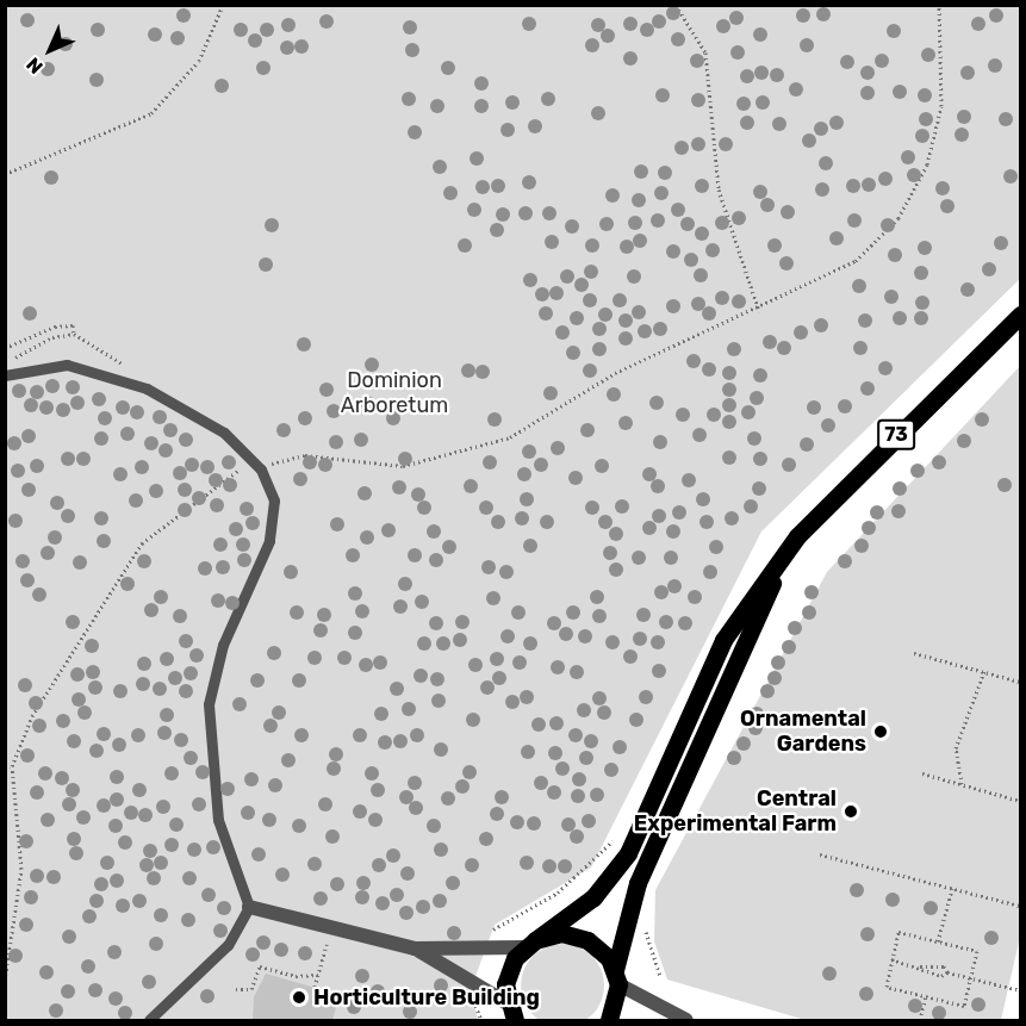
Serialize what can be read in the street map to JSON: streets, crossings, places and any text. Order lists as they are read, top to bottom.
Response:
{
  "streets": {
    "main road": ["73"]
  },
  "parks": ["Dominion Arboretum"],
  "places": ["Ornamental Gardens", "Central Experimental Farm", "Horticulture Building"],
  "north": "bottom left"
}
